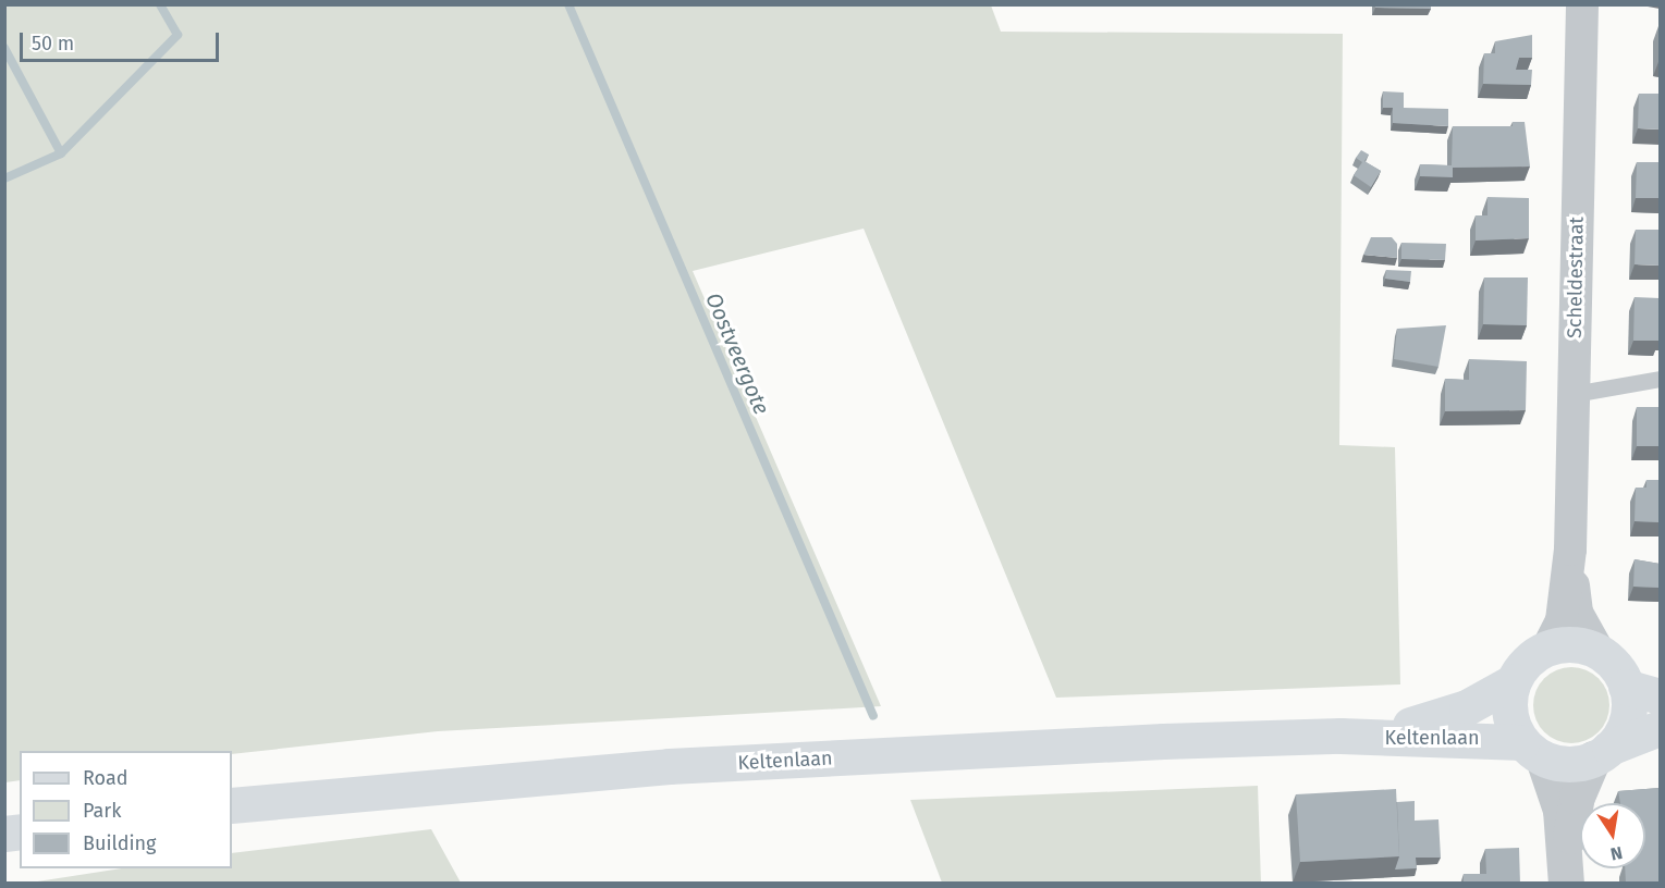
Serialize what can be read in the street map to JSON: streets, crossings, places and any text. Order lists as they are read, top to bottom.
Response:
{
  "streets": {
    "main road": ["Keltenlaan"],
    "street": ["Scheldestraat"]
  },
  "crossings": [
    ["Scheldestraat", "Keltenlaan"]
  ],
  "water": ["Oostveergote"],
  "legend": ["Road", "Park", "Building"],
  "scale_bar": "50 m",
  "north": "bottom"
}
